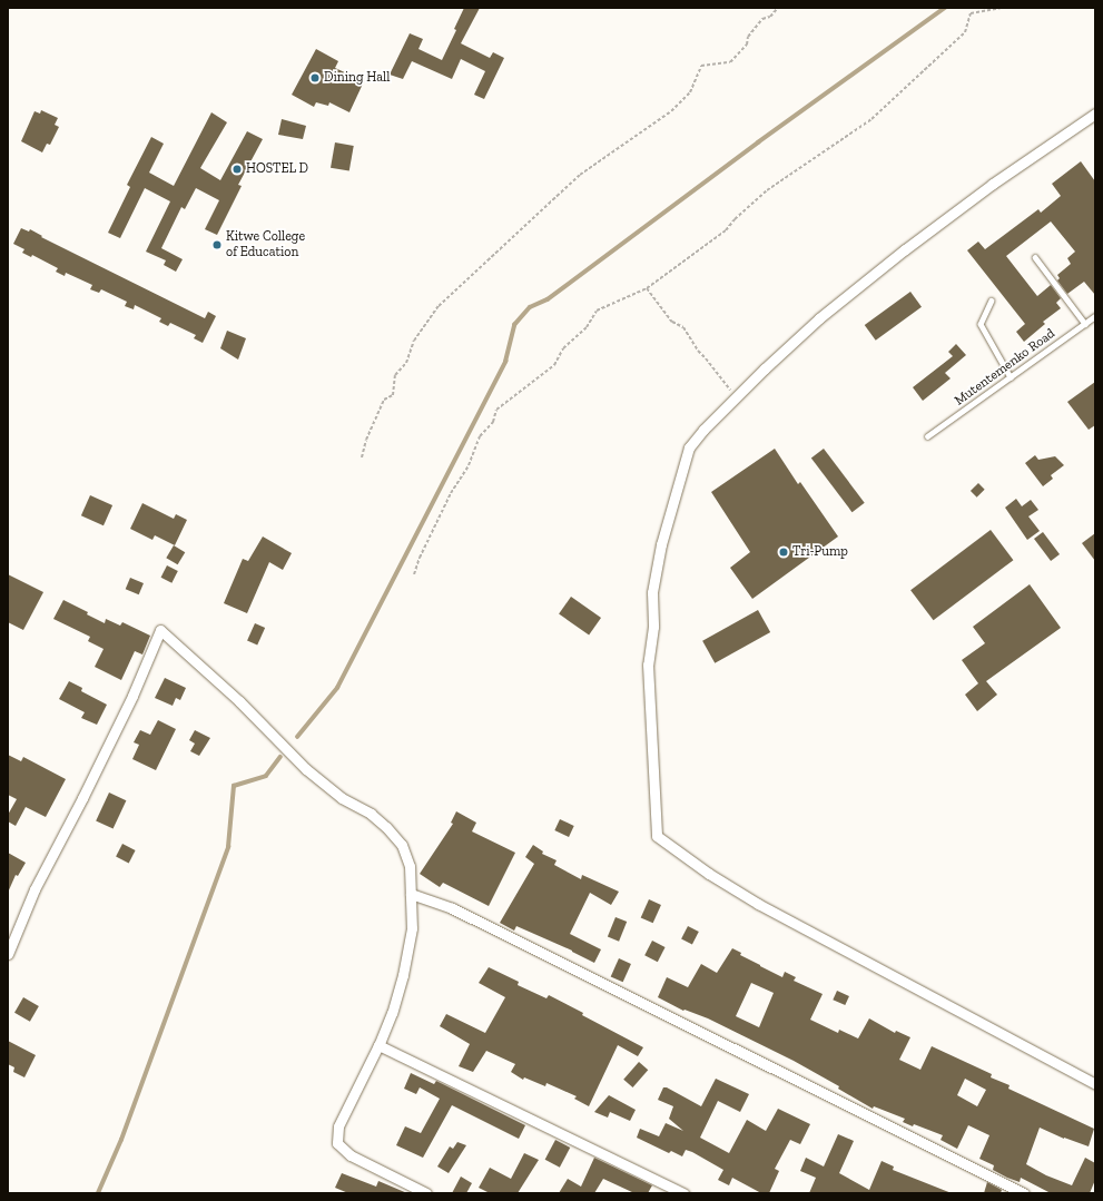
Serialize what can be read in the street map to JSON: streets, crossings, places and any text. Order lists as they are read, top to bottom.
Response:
{
  "streets": {
    "lane": ["Mutentemenko Road"]
  },
  "places": [
    "Dining Hall",
    "HOSTEL D",
    "Kitwe College of Education",
    "Tri-Pump"
  ]
}
